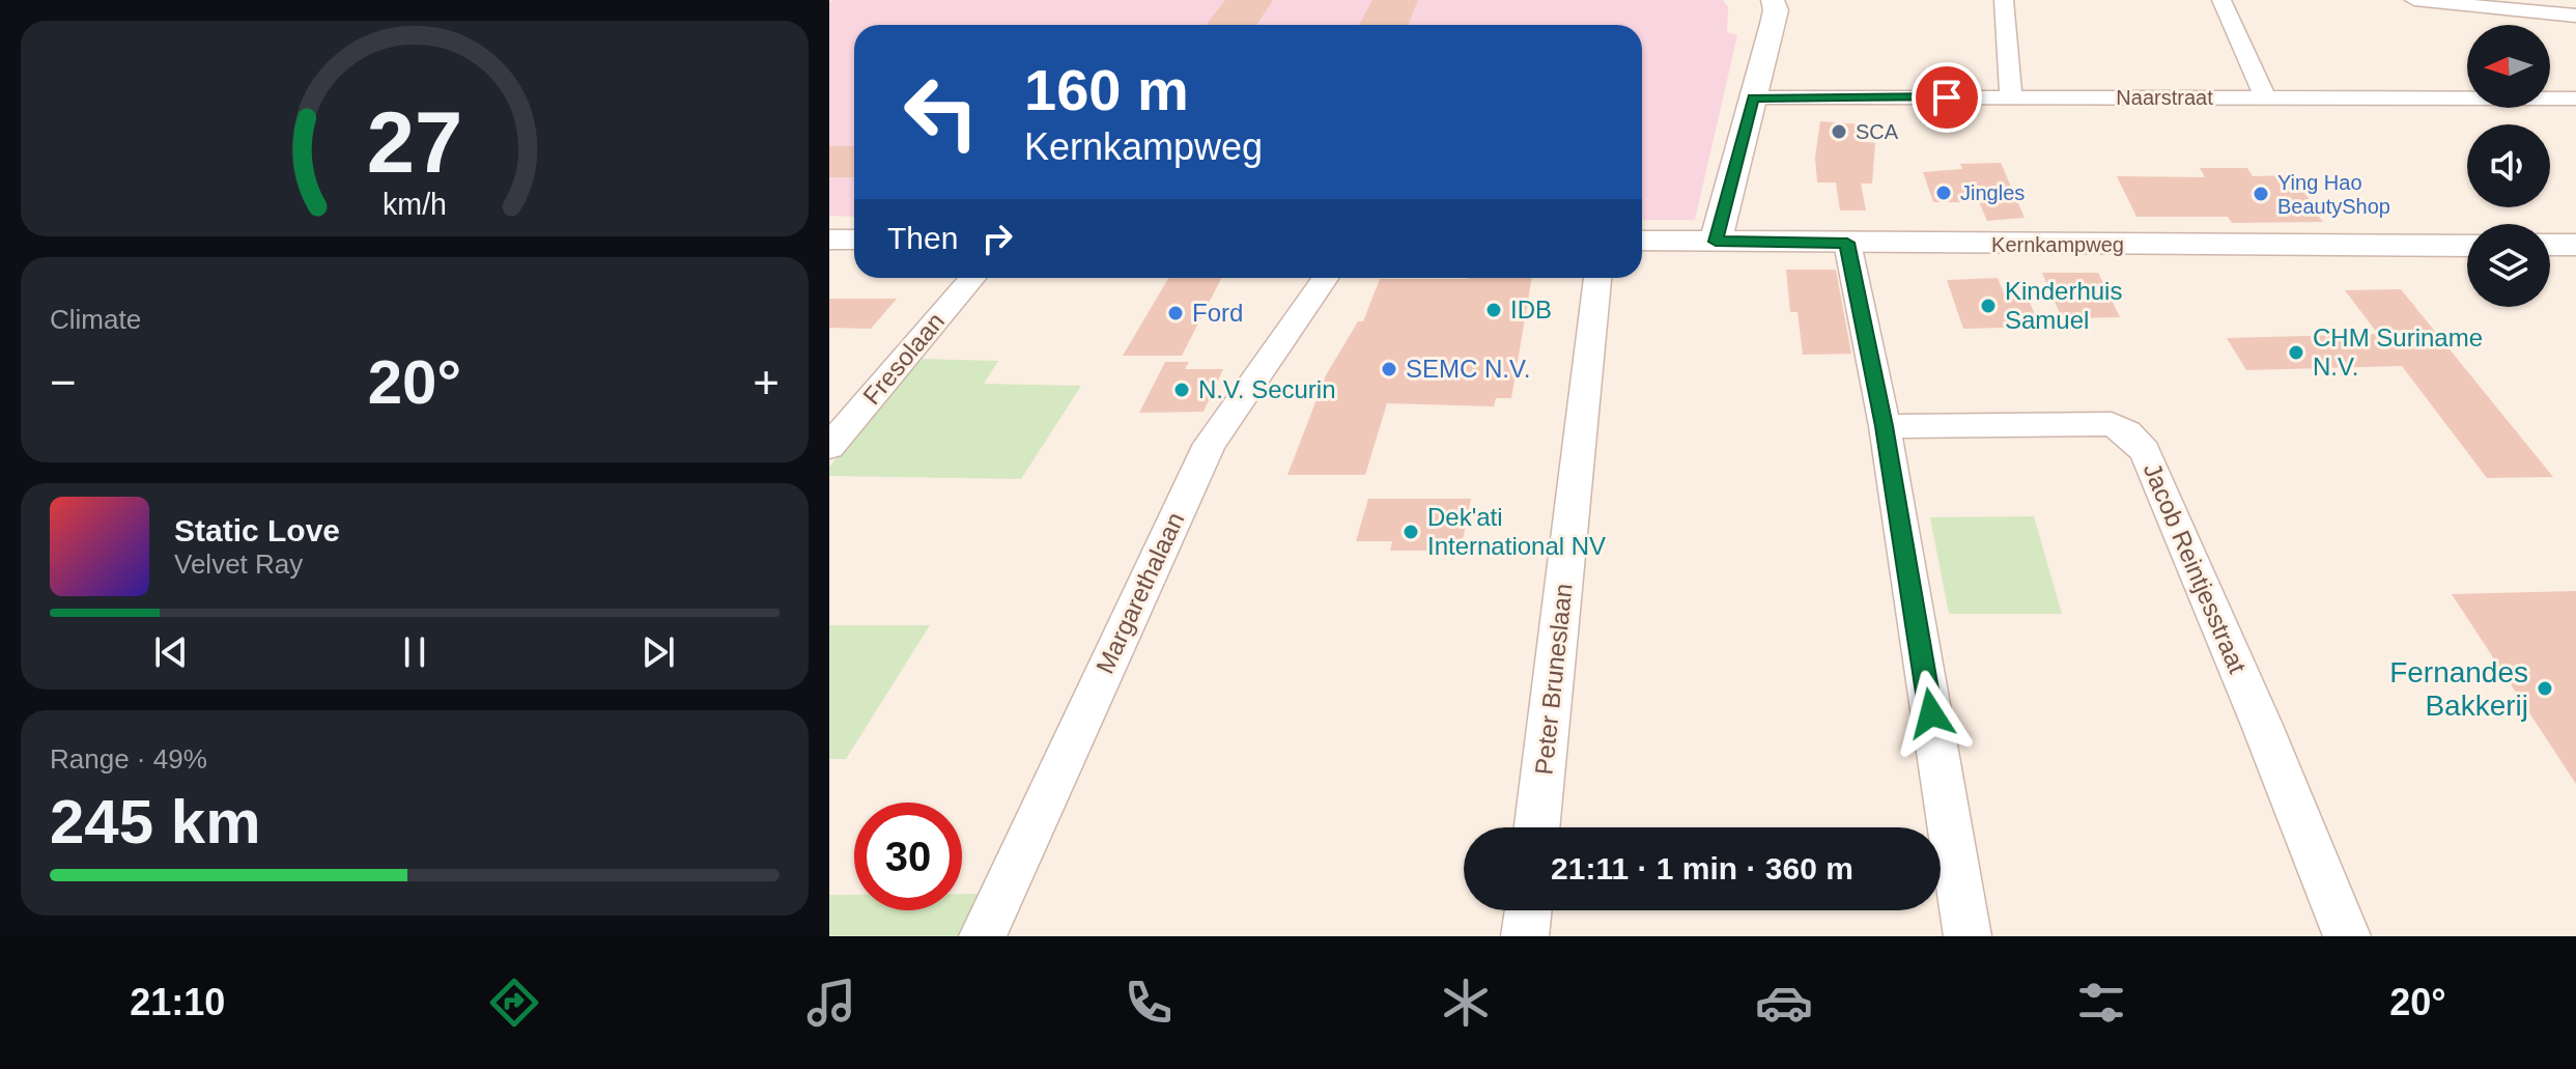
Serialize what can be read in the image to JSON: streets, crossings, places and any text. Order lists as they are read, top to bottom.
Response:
{
  "streets": {
    "street": [
      "Naarstraat",
      "Kernkampweg",
      "Fresolaan",
      "Jacob Reintjesstraat",
      "Margarethalaan",
      "Peter Bruneslaan"
    ]
  },
  "places": [
    "SCA",
    "Jingles",
    "Ying Hao BeautyShop",
    "Kinderhuis Samuel",
    "IDB",
    "Ford",
    "CHM Suriname N.V.",
    "SEMC N.V.",
    "N.V. Securin",
    "Dek'ati International NV",
    "Fernandes Bakkerij"
  ],
  "north": "left",
  "page": {
    "turn": ["160 m", "Kernkampweg"],
    "then": "Then",
    "tile": [
      "Climate",
      ["Range · 49%", "245 km"]
    ],
    "heat": ["−", "20°", "+"],
    "song": ["Static Love", "Velvet Ray"],
    "limit": "30",
    "trip": "21:11 · 1 min · 360 m",
    "tabs": ["21:10", "20°"],
    "gauge": ["27", "km/h"]
  }
}
